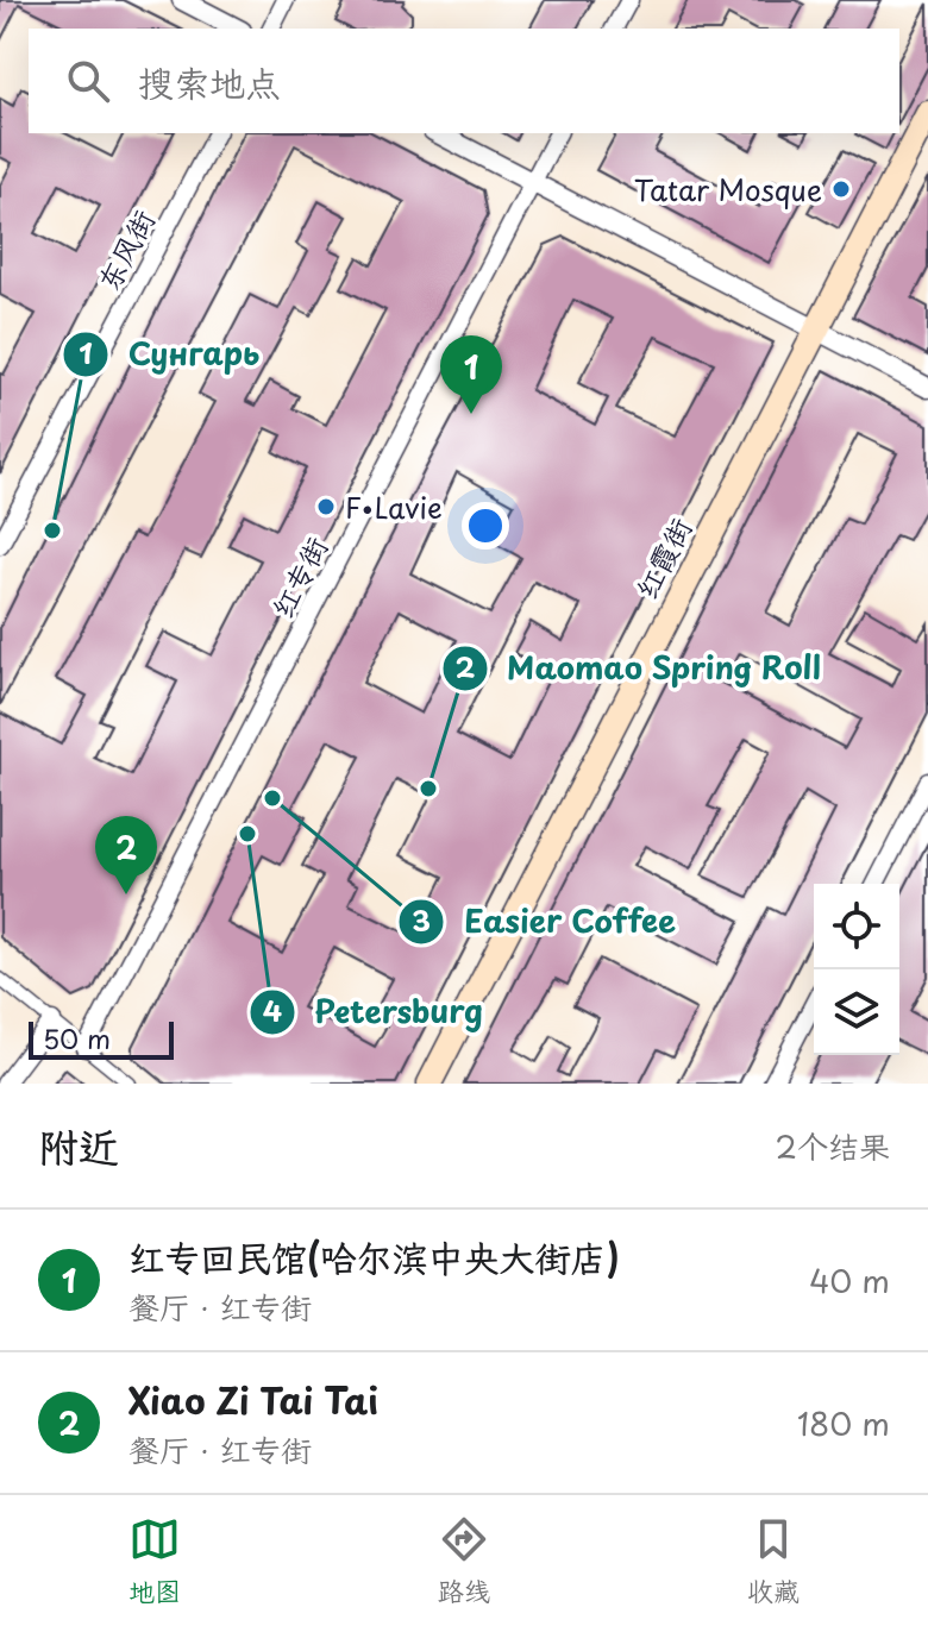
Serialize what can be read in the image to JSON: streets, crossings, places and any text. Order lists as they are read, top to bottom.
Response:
{
  "streets": {
    "main road": ["红霞街"],
    "street": ["东风街", "红专街"]
  },
  "places": [
    "Tatar Mosque",
    "F•Lavie",
    "Сунгарь",
    "Maomao Spring Roll",
    "Easier Coffee",
    "Petersburg"
  ],
  "scale_bar": "50 m",
  "page": {
    "search": "搜索地点",
    "pins": ["1", "2"],
    "scale": "50 m",
    "heading": ["附近", "2个结果"],
    "list": [
      {
        "mark": "1",
        "name": "红专回民馆(哈尔滨中央大街店)",
        "note": "餐厅 · 红专街",
        "value": "40 m"
      },
      {
        "mark": "2",
        "name": "Xiao Zi Tai Tai",
        "note": "餐厅 · 红专街",
        "value": "180 m"
      }
    ],
    "nav": ["地图", "路线", "收藏"]
  }
}
